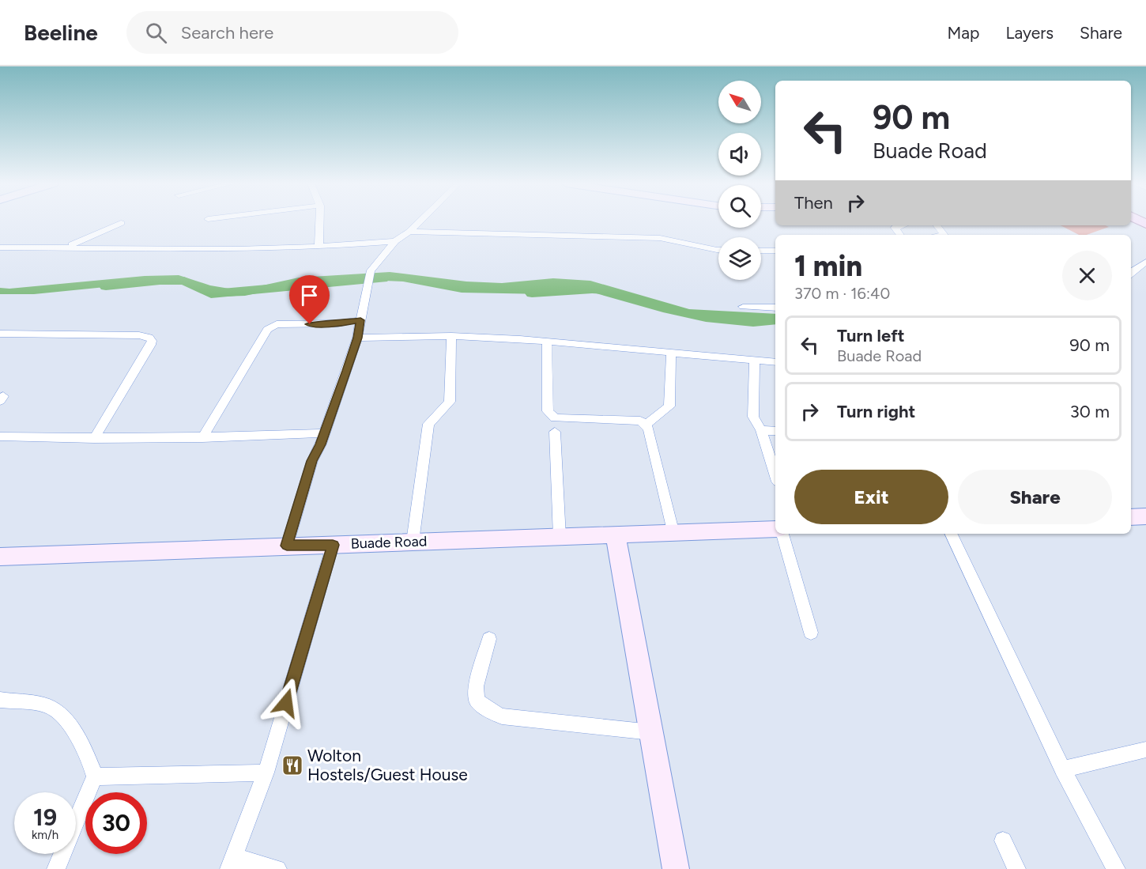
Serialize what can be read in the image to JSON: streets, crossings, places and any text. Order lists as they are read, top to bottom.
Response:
{
  "streets": {
    "street": ["Buade Road"]
  },
  "places": {
    "restaurant": ["Wolton Hostels/Guest House"]
  },
  "north": "top left",
  "page": {
    "header": "Beeline",
    "search": "Search here",
    "nav": ["Map", "Layers", "Share"],
    "turn": ["90 m", "Buade Road"],
    "then": "Then",
    "heading": ["1 min", "370 m · 16:40"],
    "list": [
      {
        "name": "Turn left",
        "note": "Buade Road",
        "value": "90 m"
      },
      {
        "name": "Turn right",
        "value": "30 m"
      }
    ],
    "buttons": ["Exit", "Share"],
    "speed": "19 km/h",
    "limit": "30"
  }
}
